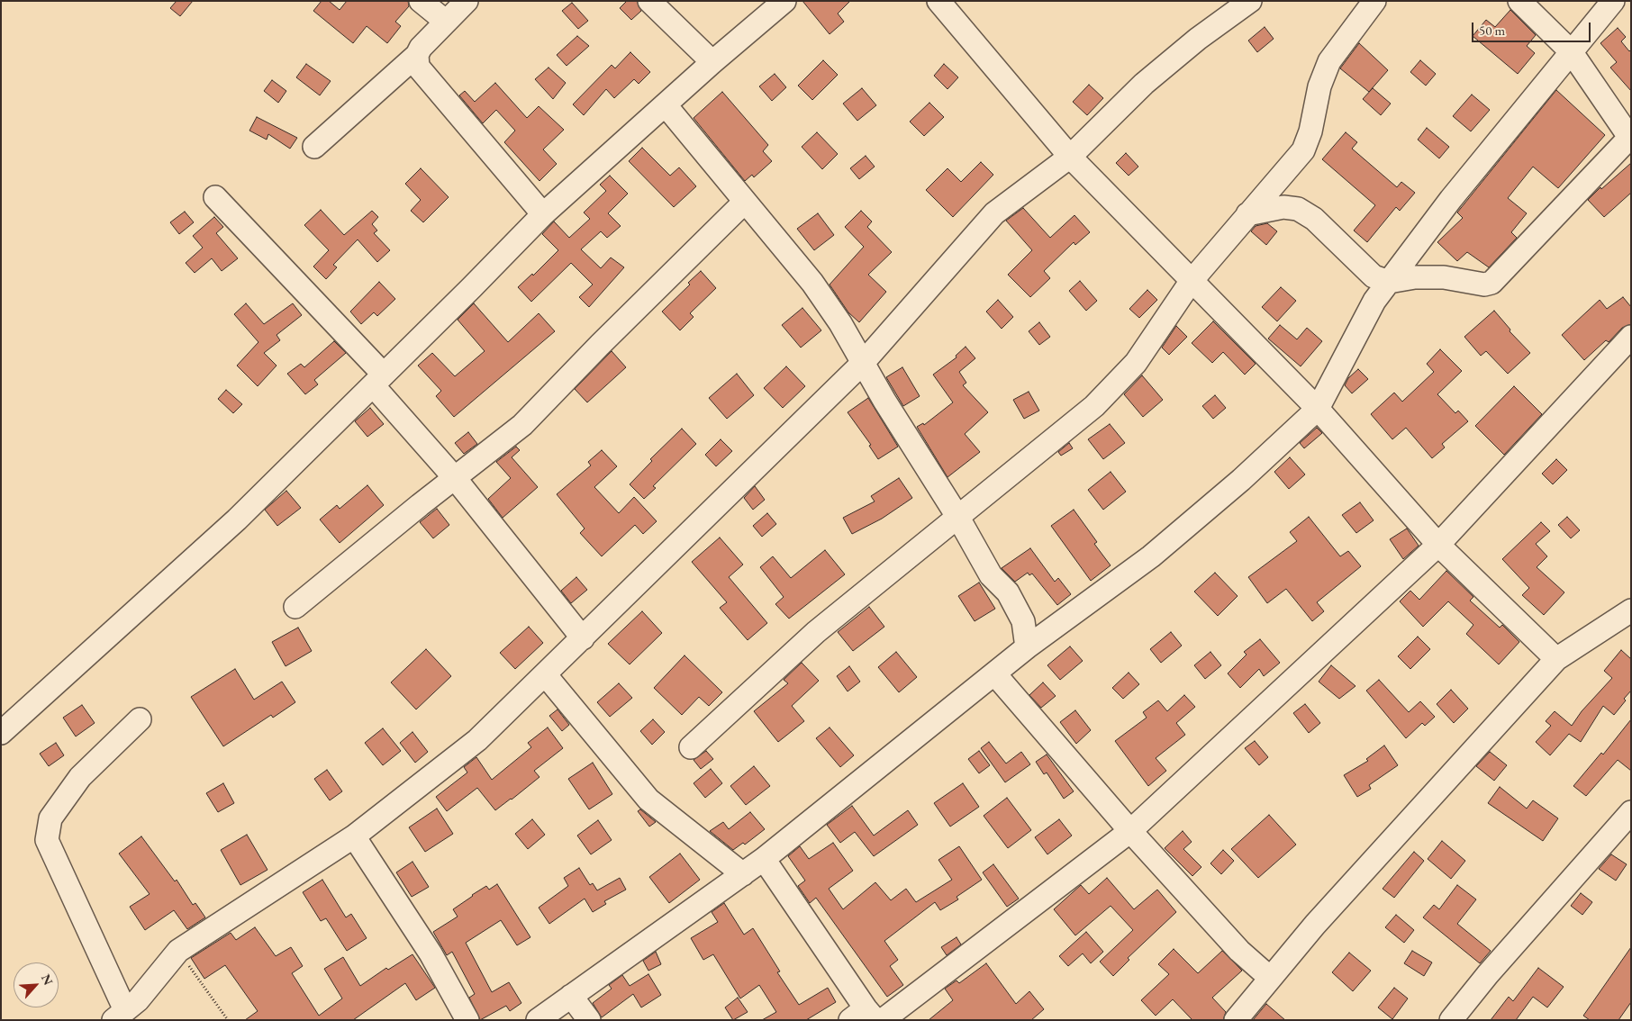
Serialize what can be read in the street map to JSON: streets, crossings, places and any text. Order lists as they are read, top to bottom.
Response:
{
  "scale_bar": "50 m",
  "north": "top right"
}
